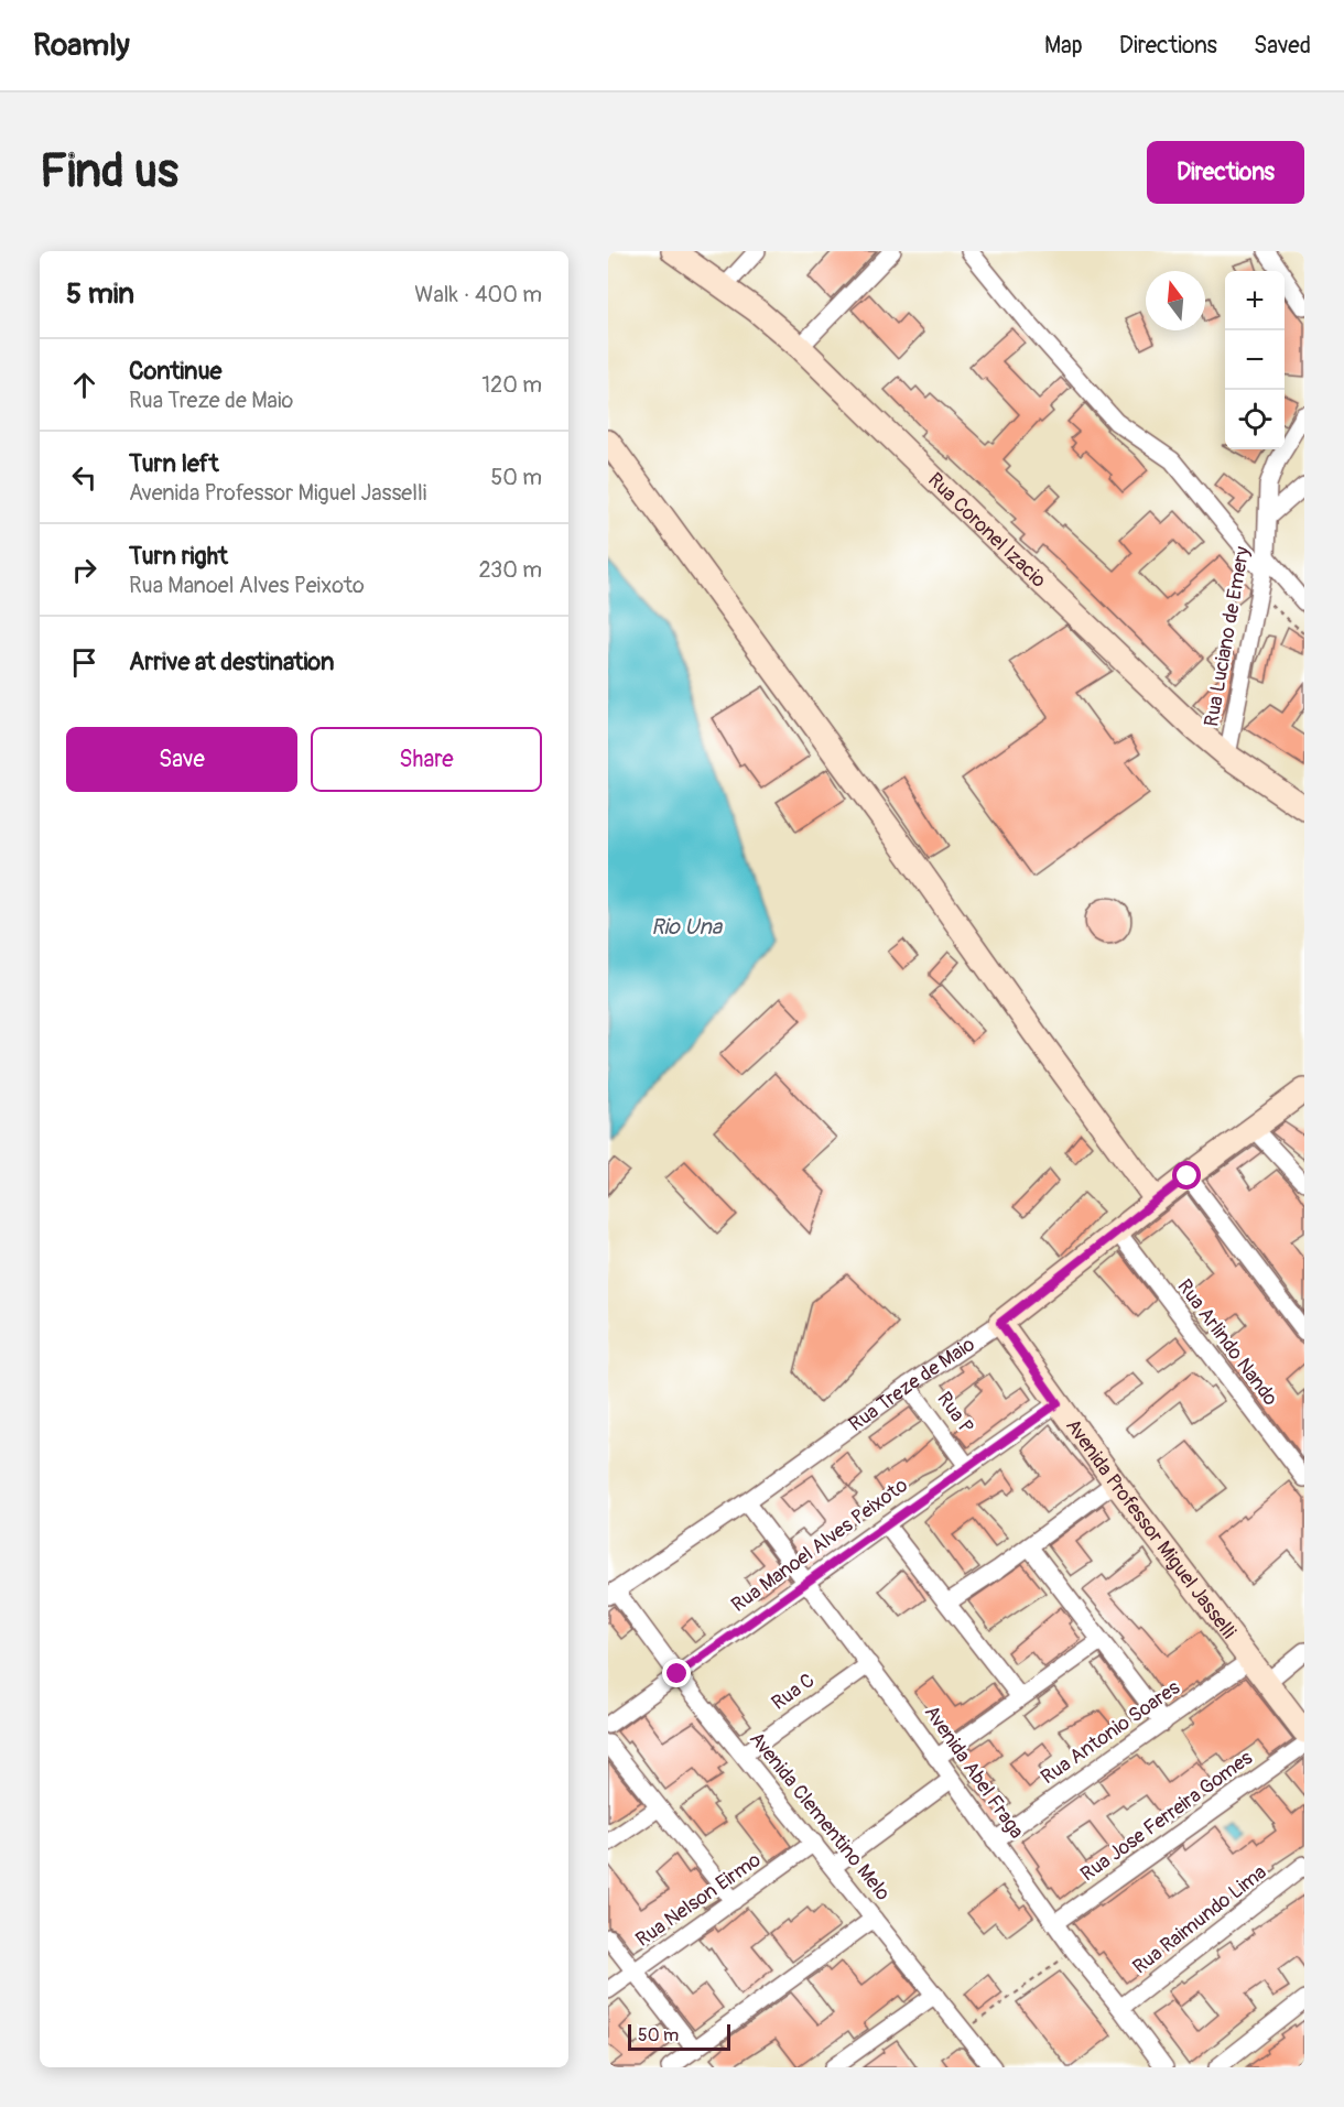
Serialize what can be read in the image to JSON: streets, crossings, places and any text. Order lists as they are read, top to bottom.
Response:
{
  "streets": {
    "street": [
      "Rua Coronel Izacio",
      "Rua Luciano de Emery",
      "Rua Arlindo Nando",
      "Rua Treze de Maio",
      "Rua P",
      "Avenida Professor Miguel Jasselli",
      "Rua Manoel Alves Peixoto",
      "Rua C",
      "Rua Antonio Soares",
      "Avenida Abel Fraga",
      "Avenida Clementino Melo",
      "Rua Jose Ferreira Gomes",
      "Rua Nelson Eirmo",
      "Rua Raimundo Lima"
    ]
  },
  "crossings": [
    ["Rua Coronel Izacio", "Rua Luciano de Emery"],
    ["Rua Arlindo Nando", "Rua Treze de Maio"],
    ["Rua Treze de Maio", "Rua P"],
    ["Rua Treze de Maio", "Avenida Professor Miguel Jasselli"],
    ["Rua Treze de Maio", "Avenida Abel Fraga"],
    ["Rua Treze de Maio", "Avenida Clementino Melo"],
    ["Rua P", "Rua Manoel Alves Peixoto"],
    ["Avenida Professor Miguel Jasselli", "Rua Manoel Alves Peixoto"],
    ["Avenida Professor Miguel Jasselli", "Rua Antonio Soares"],
    ["Rua Manoel Alves Peixoto", "Avenida Abel Fraga"],
    ["Rua Manoel Alves Peixoto", "Avenida Clementino Melo"],
    ["Rua C", "Avenida Abel Fraga"],
    ["Rua C", "Avenida Clementino Melo"],
    ["Rua Antonio Soares", "Avenida Abel Fraga"],
    ["Avenida Abel Fraga", "Rua Jose Ferreira Gomes"],
    ["Avenida Abel Fraga", "Rua Raimundo Lima"],
    ["Avenida Clementino Melo", "Rua Nelson Eirmo"]
  ],
  "water": ["Rio Una"],
  "scale_bar": "50 m",
  "north": "top",
  "page": {
    "header": "Roamly",
    "nav": ["Map", "Directions", "Saved"],
    "buttons": [
      "Directions",
      ["Save", "Share"]
    ],
    "title": "Find us",
    "heading": ["5 min", "Walk · 400 m"],
    "map_buttons": ["+", "−"],
    "list": [
      ["Continue", "Rua Treze de Maio", "120 m"],
      ["Turn left", "Avenida Professor Miguel Jasselli", "50 m"],
      ["Turn right", "Rua Manoel Alves Peixoto", "230 m"],
      "Arrive at destination"
    ],
    "scale": "50 m"
  }
}
